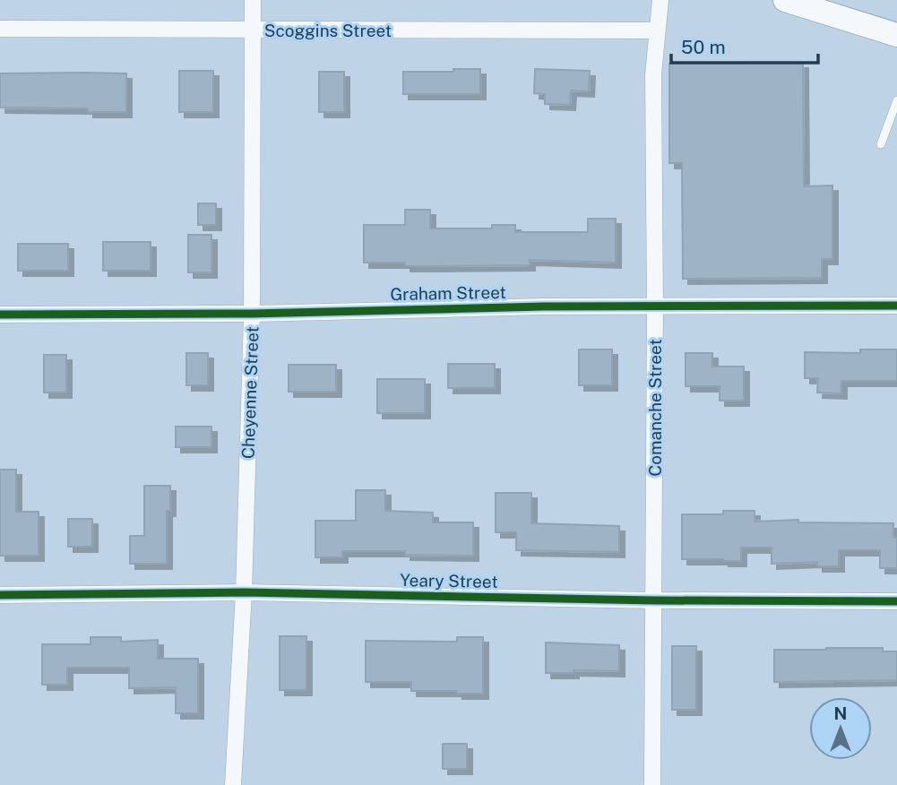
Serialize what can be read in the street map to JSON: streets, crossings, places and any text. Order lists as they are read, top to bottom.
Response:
{
  "streets": {
    "street": [
      "Scoggins Street",
      "Graham Street",
      "Cheyenne Street",
      "Comanche Street",
      "Yeary Street"
    ]
  },
  "crossings": [
    ["Scoggins Street", "Cheyenne Street"],
    ["Scoggins Street", "Comanche Street"],
    ["Graham Street", "Cheyenne Street"],
    ["Graham Street", "Comanche Street"],
    ["Cheyenne Street", "Yeary Street"],
    ["Comanche Street", "Yeary Street"]
  ],
  "scale_bar": "50 m",
  "north": "top"
}
